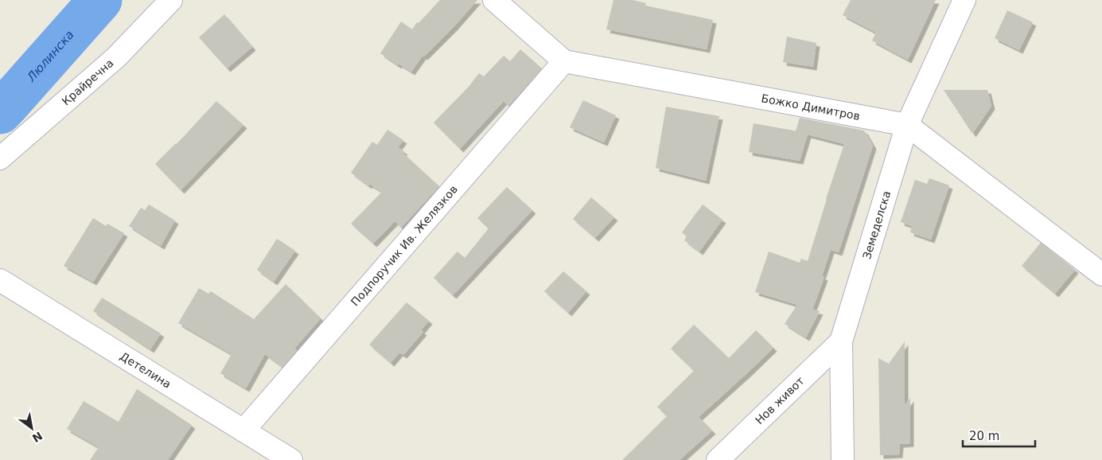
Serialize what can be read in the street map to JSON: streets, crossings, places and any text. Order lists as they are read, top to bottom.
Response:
{
  "streets": {
    "street": [
      "Крайречна",
      "Божко Димитров",
      "Земеделска",
      "Подпоручик Ив. Желязков",
      "Детелина",
      "Нов живот"
    ]
  },
  "crossings": [
    ["Божко Димитров", "Земеделска"],
    ["Божко Димитров", "Подпоручик Ив. Желязков"],
    ["Земеделска", "Нов живот"],
    ["Подпоручик Ив. Желязков", "Детелина"]
  ],
  "water": ["Люлинска"],
  "scale_bar": "20 m",
  "north": "bottom right"
}
